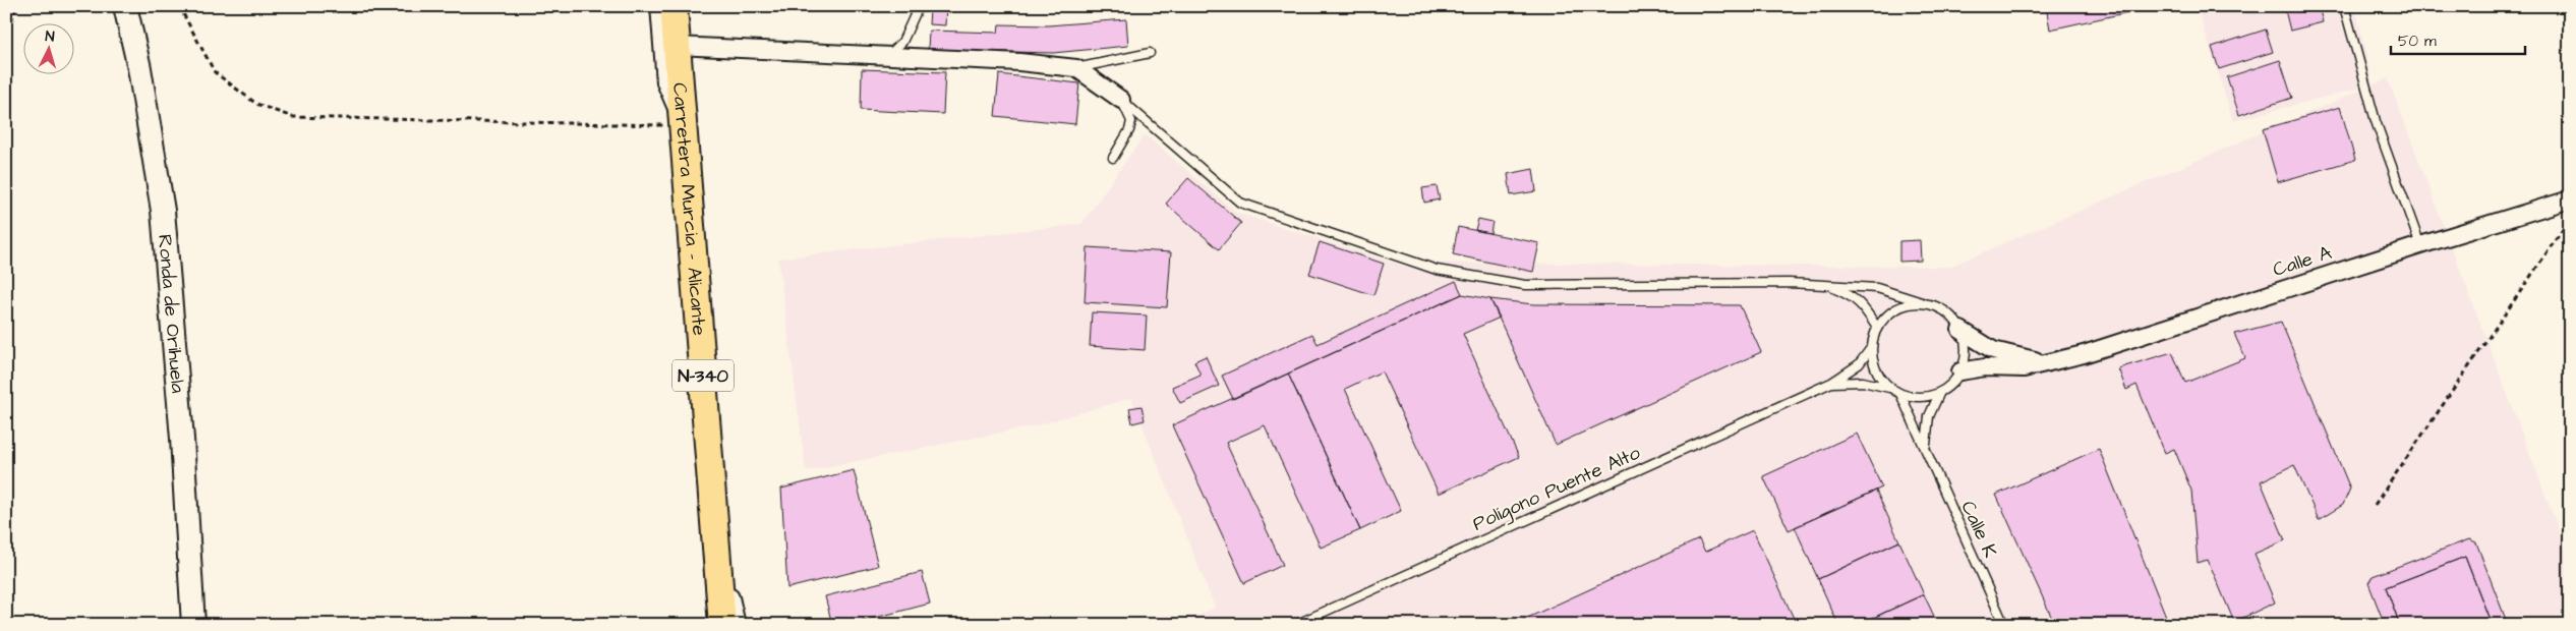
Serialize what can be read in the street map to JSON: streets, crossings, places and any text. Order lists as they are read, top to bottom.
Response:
{
  "streets": {
    "highway": ["Carretera Murcia - Alicante", "N-340"],
    "main road": ["Ronda de Orihuela"],
    "street": ["Calle A"],
    "lane": ["Polígono Puente Alto", "Calle K"]
  },
  "crossings": [
    ["Calle A", "Polígono Puente Alto"]
  ],
  "scale_bar": "50 m",
  "north": "top"
}
